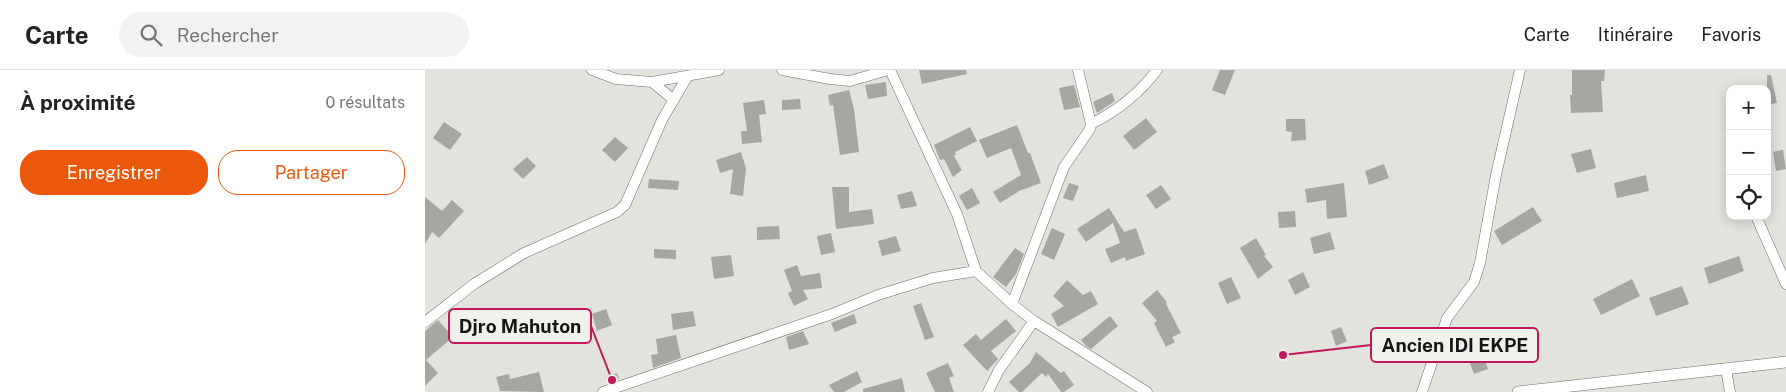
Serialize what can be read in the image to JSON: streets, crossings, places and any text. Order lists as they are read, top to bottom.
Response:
{
  "places": ["Ancien IDI EKPE", "Djro Mahuton"],
  "page": {
    "header": "Carte",
    "search": "Rechercher",
    "nav": ["Carte", "Itinéraire", "Favoris"],
    "heading": ["À proximité", "0 résultats"],
    "map_buttons": ["+", "−"],
    "buttons": ["Enregistrer", "Partager"]
  }
}
